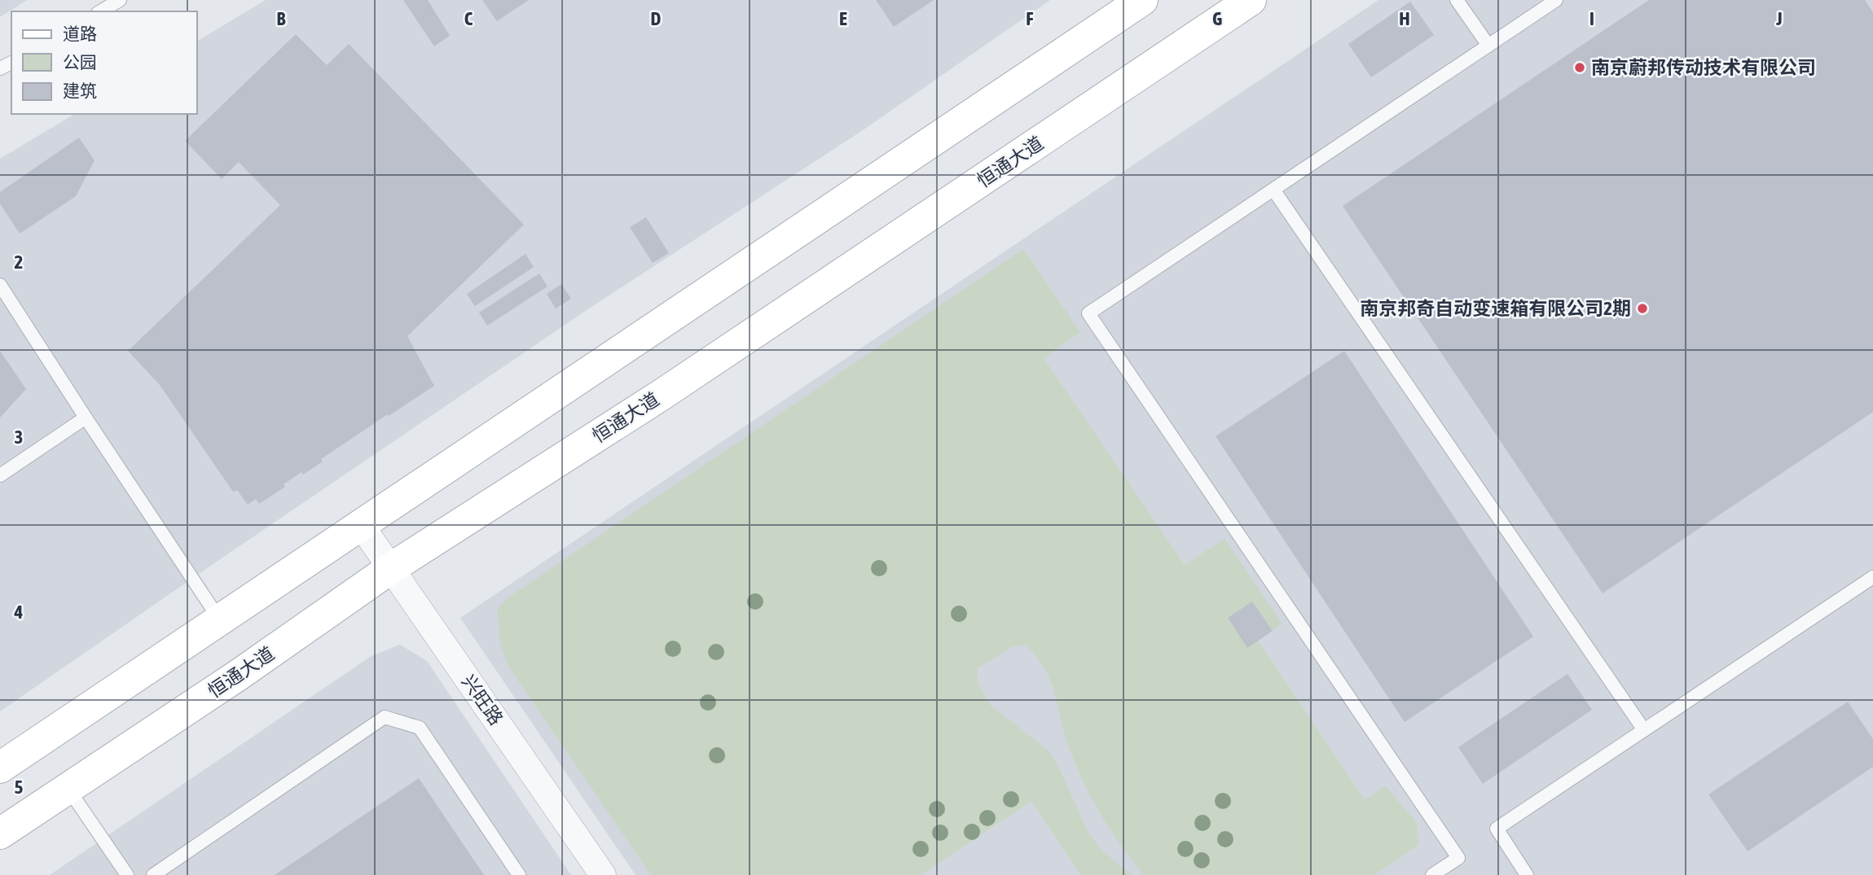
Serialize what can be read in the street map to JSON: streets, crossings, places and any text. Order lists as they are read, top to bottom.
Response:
{
  "streets": {
    "main road": ["恒通大道"],
    "street": ["兴旺路"]
  },
  "crossings": [
    ["恒通大道", "兴旺路"]
  ],
  "places": ["南京蔚邦传动技术有限公司", "南京邦奇自动变速箱有限公司2期"],
  "legend": ["道路", "公园", "建筑"],
  "grid": {
    "columns": [
      "B",
      "C",
      "D",
      "E",
      "F",
      "G",
      "H",
      "I",
      "J"
    ],
    "rows": [
      "2",
      "3",
      "4",
      "5"
    ]
  }
}
